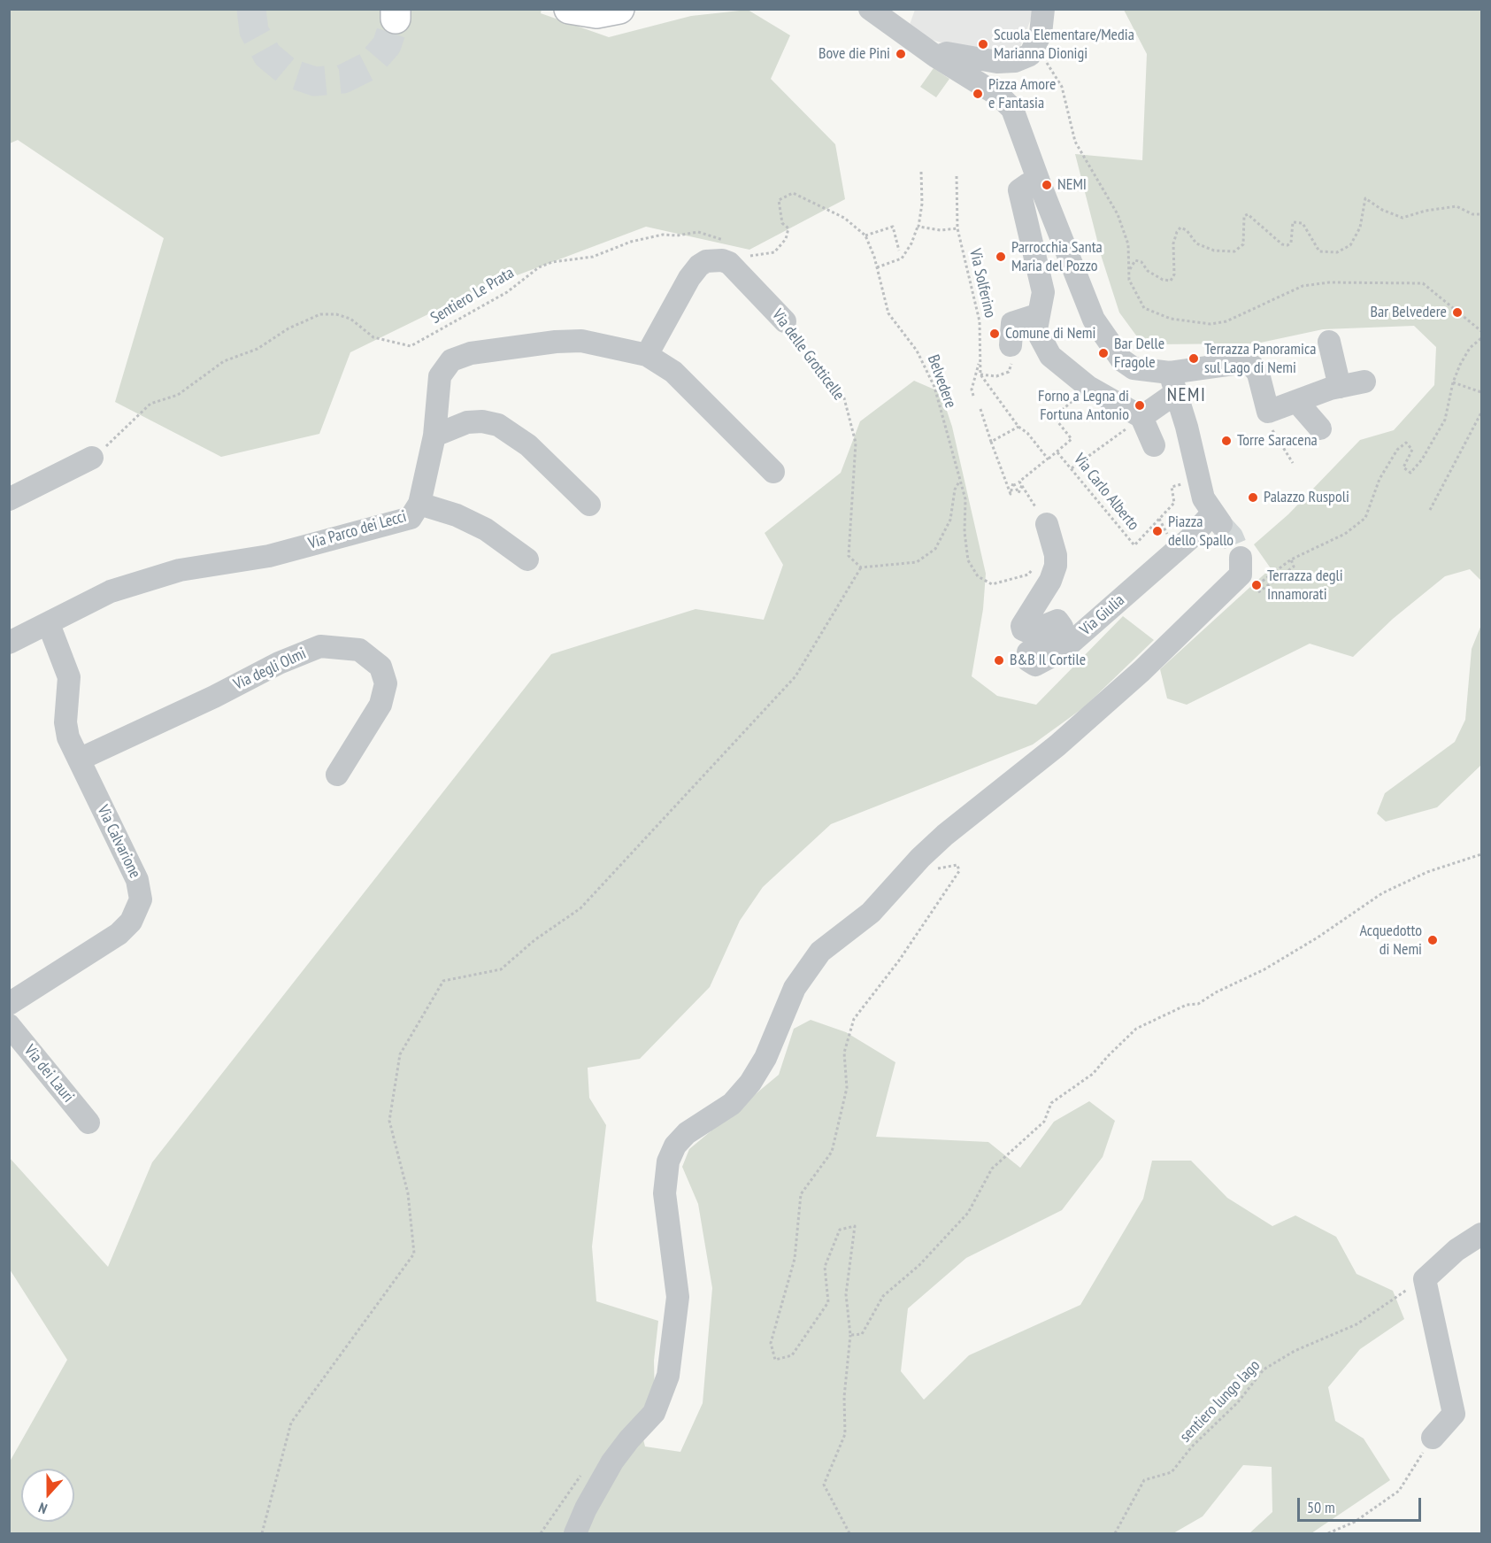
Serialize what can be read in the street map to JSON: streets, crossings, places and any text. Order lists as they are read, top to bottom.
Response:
{
  "streets": {
    "street": [
      "Via delle Grotticelle",
      "Via Parco dei Lecci",
      "Via Giulia",
      "Via degli Olmi",
      "Via Calvarione",
      "Via dei Lauri"
    ],
    "path": [
      "Via Solferino",
      "Sentiero Le Prata",
      "Belvedere",
      "Via Carlo Alberto",
      "sentiero lungo lago"
    ]
  },
  "crossings": [
    ["Via delle Grotticelle", "Via Parco dei Lecci"],
    ["Via Carlo Alberto", "Via Giulia"],
    ["Via Parco dei Lecci", "Via Calvarione"],
    ["Via degli Olmi", "Via Calvarione"]
  ],
  "districts": ["NEMI"],
  "places": [
    "Scuola Elementare/Media Marianna Dionigi",
    "Bove die Pini",
    "Pizza Amore e Fantasia",
    "NEMI",
    "Parrocchia Santa Maria del Pozzo",
    "Bar Belvedere",
    "Comune di Nemi",
    "Bar Delle Fragole",
    "Terrazza Panoramica sul Lago di Nemi",
    "Forno a Legna di Fortuna Antonio",
    "Torre Saracena",
    "Palazzo Ruspoli",
    "Piazza dello Spallo",
    "Terrazza degli Innamorati",
    "B&B Il Cortile",
    "Acquedotto di Nemi"
  ],
  "scale_bar": "50 m",
  "north": "bottom"
}
